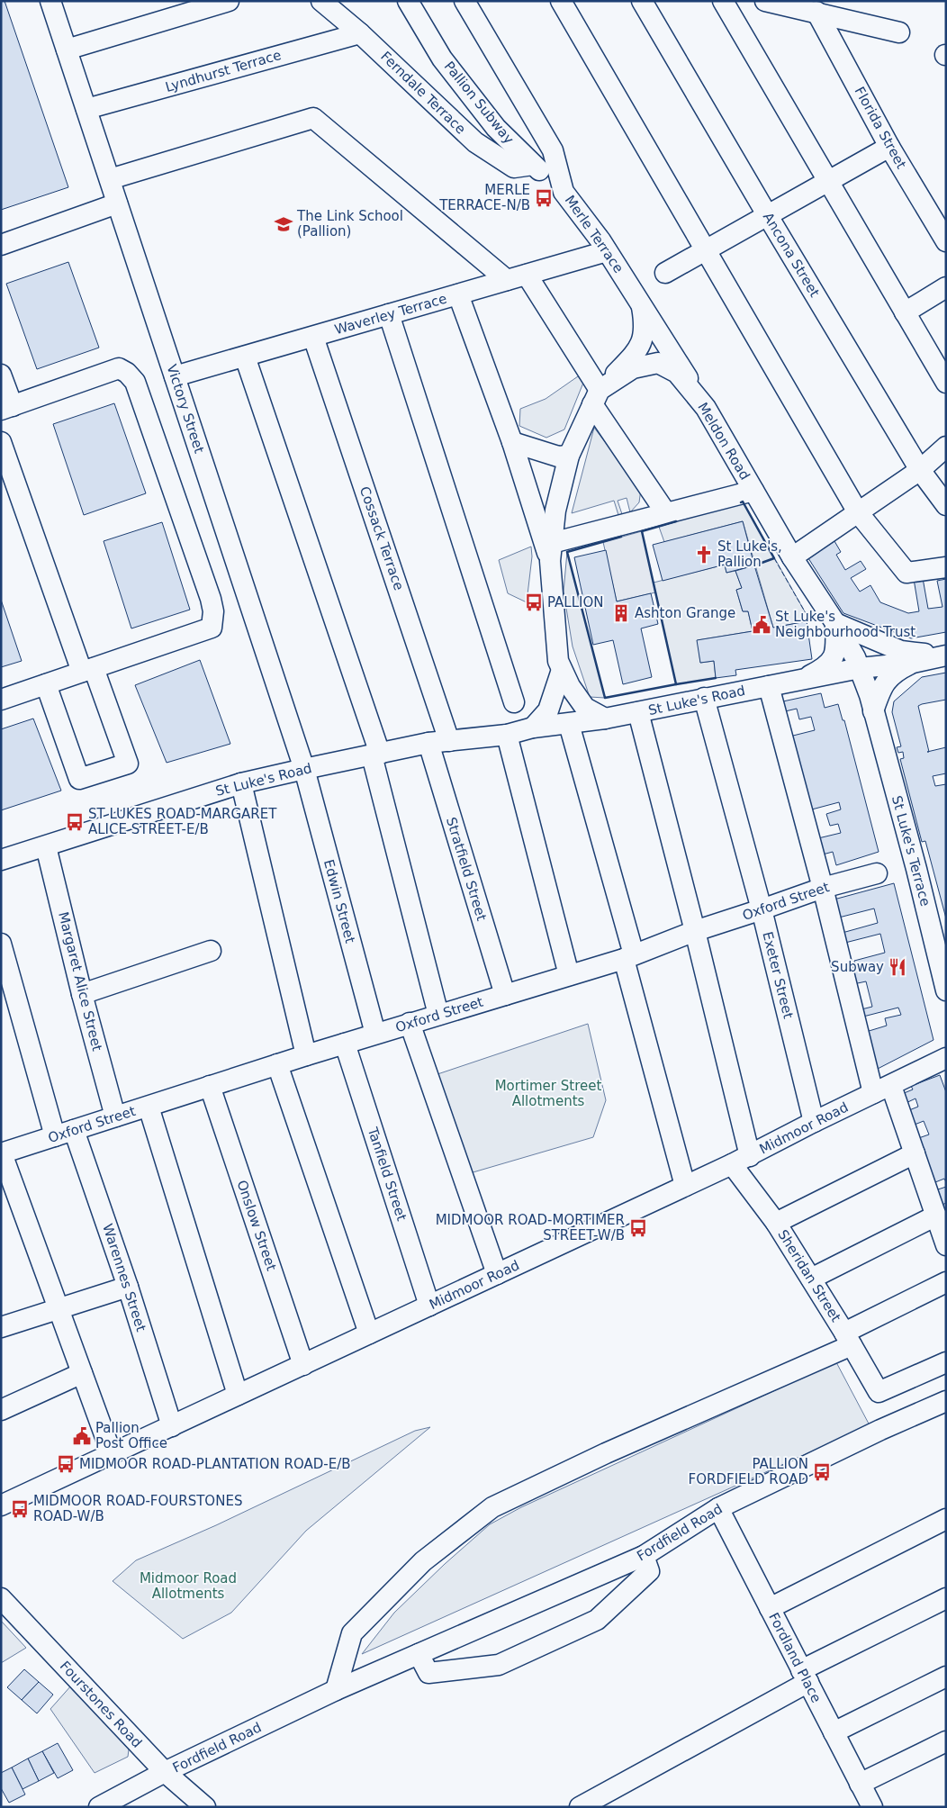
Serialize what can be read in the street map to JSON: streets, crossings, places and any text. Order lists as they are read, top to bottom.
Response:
{
  "streets": {
    "street": [
      "Lyndhurst Terrace",
      "Ferndale Terrace",
      "Pallion Subway",
      "Florida Street",
      "Merle Terrace",
      "Ancona Street",
      "Waverley Terrace",
      "Victory Street",
      "Meldon Road",
      "Cossack Terrace",
      "St Luke's Road",
      "St Luke's Terrace",
      "Stratfield Street",
      "Edwin Street",
      "Oxford Street",
      "Exeter Street",
      "Margaret Alice Street",
      "Midmoor Road",
      "Tanfield Street",
      "Onslow Street",
      "Sheridan Street",
      "Warennes Street",
      "Fordfield Road",
      "Fordland Place",
      "Fourstones Road"
    ]
  },
  "crossings": [
    ["Lyndhurst Terrace", "Ferndale Terrace"],
    ["Lyndhurst Terrace", "Victory Street"],
    ["Ferndale Terrace", "Pallion Subway"],
    ["Pallion Subway", "Merle Terrace"],
    ["Merle Terrace", "Waverley Terrace"],
    ["Merle Terrace", "Meldon Road"],
    ["Waverley Terrace", "Victory Street"],
    ["Waverley Terrace", "Cossack Terrace"],
    ["Victory Street", "St Luke's Road"],
    ["Victory Street", "Edwin Street"],
    ["Meldon Road", "St Luke's Road"],
    ["Meldon Road", "St Luke's Terrace"],
    ["Cossack Terrace", "St Luke's Road"],
    ["St Luke's Road", "Stratfield Street"],
    ["St Luke's Road", "Edwin Street"],
    ["St Luke's Road", "Exeter Street"],
    ["St Luke's Road", "Margaret Alice Street"],
    ["Stratfield Street", "Oxford Street"],
    ["Edwin Street", "Oxford Street"],
    ["Oxford Street", "Exeter Street"],
    ["Oxford Street", "Margaret Alice Street"],
    ["Oxford Street", "Tanfield Street"],
    ["Oxford Street", "Onslow Street"],
    ["Oxford Street", "Warennes Street"],
    ["Exeter Street", "Midmoor Road"],
    ["Midmoor Road", "Tanfield Street"],
    ["Midmoor Road", "Onslow Street"],
    ["Midmoor Road", "Sheridan Street"],
    ["Midmoor Road", "Warennes Street"],
    ["Fordfield Road", "Fordland Place"],
    ["Fordfield Road", "Fourstones Road"]
  ],
  "parks": ["Mortimer Street Allotments", "Midmoor Road Allotments"],
  "places": {
    "bus stop": [
      "MERLE TERRACE-N/B",
      "PALLION",
      "ST LUKES ROAD-MARGARET ALICE STREET-E/B",
      "MIDMOOR ROAD-MORTIMER STREET-W/B",
      "MIDMOOR ROAD-PLANTATION ROAD-E/B",
      "PALLION FORDFIELD ROAD",
      "MIDMOOR ROAD-FOURSTONES ROAD-W/B"
    ],
    "school or university": ["The Link School (Pallion)"],
    "church": ["St Luke's, Pallion"],
    "building": ["Ashton Grange"],
    "public building": ["St Luke's Neighbourhood Trust", "Pallion Post Office"],
    "restaurant": ["Subway"]
  }
}
